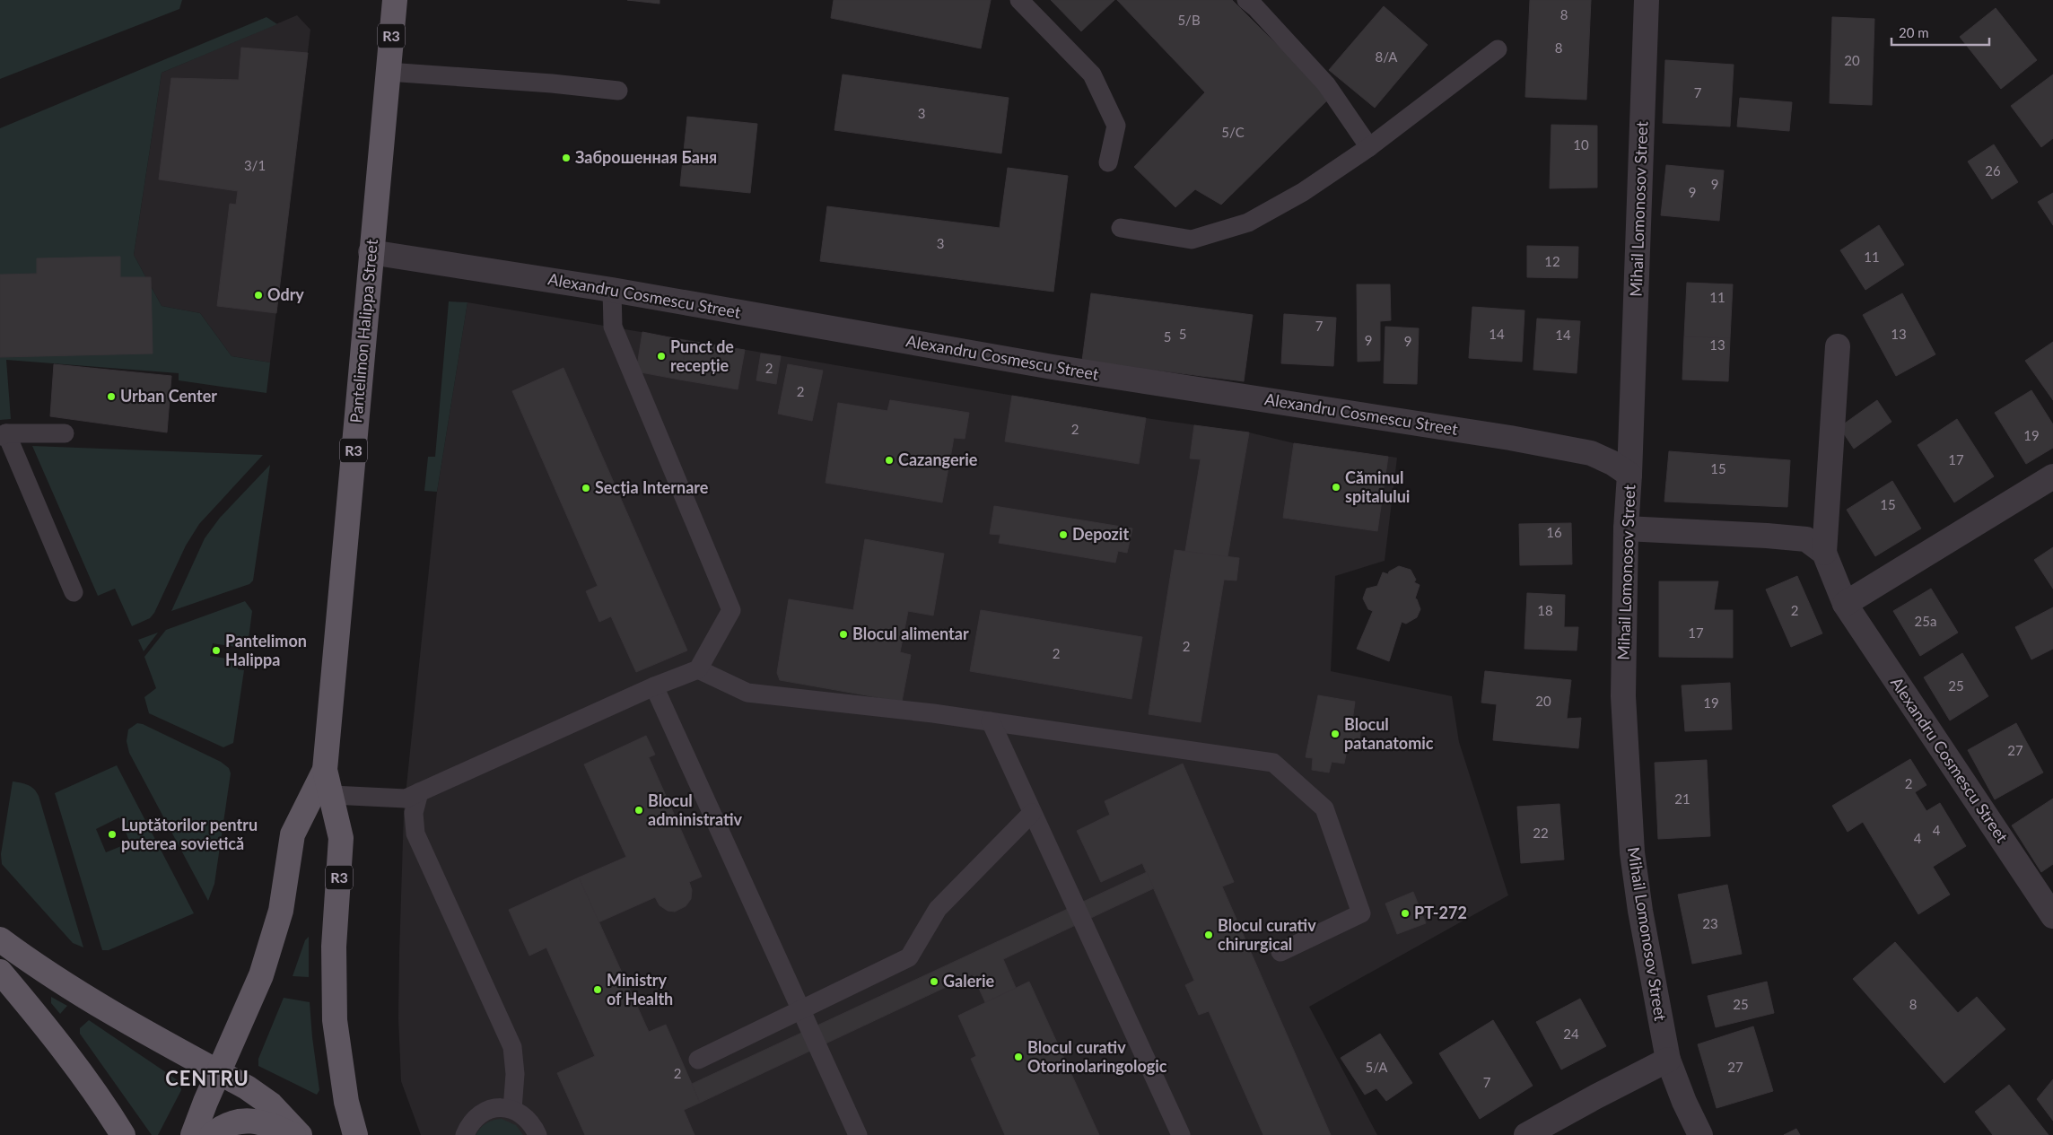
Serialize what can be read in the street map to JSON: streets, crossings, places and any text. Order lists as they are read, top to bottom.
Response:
{
  "streets": {
    "main road": ["R3", "Pantelimon Halippa Street"],
    "street": ["Mihail Lomonosov Street", "Alexandru Cosmescu Street"]
  },
  "crossings": [
    ["Mihail Lomonosov Street", "Alexandru Cosmescu Street"],
    ["Alexandru Cosmescu Street", "Pantelimon Halippa Street"]
  ],
  "districts": ["CENTRU"],
  "places": [
    "Заброшенная Баня",
    "Odry",
    "Punct de recepție",
    "Urban Center",
    "Cazangerie",
    "Căminul spitalului",
    "Secția Internare",
    "Depozit",
    "Blocul alimentar",
    "Pantelimon Halippa",
    "Blocul patanatomic",
    "Blocul administrativ",
    "Luptătorilor pentru puterea sovietică",
    "PT-272",
    "Blocul curativ chirurgical",
    "Galerie",
    "Ministry of Health",
    "Blocul curativ Otorinolaringologic"
  ],
  "house_numbers": [
    "8",
    "5/B",
    "8",
    "8/A",
    "20",
    "7",
    "3",
    "5/C",
    "10",
    "3/1",
    "26",
    "9",
    "9",
    "3",
    "11",
    "12",
    "11",
    "7",
    "5",
    "14",
    "13",
    "14",
    "5",
    "9",
    "9",
    "13",
    "2",
    "2",
    "2",
    "19",
    "17",
    "15",
    "15",
    "16",
    "18",
    "2",
    "25a",
    "17",
    "2",
    "2",
    "25",
    "20",
    "19",
    "27",
    "2",
    "21",
    "4",
    "22",
    "4",
    "23",
    "25",
    "8",
    "24",
    "5/A",
    "27",
    "2",
    "7"
  ],
  "scale_bar": "20 m"
}
